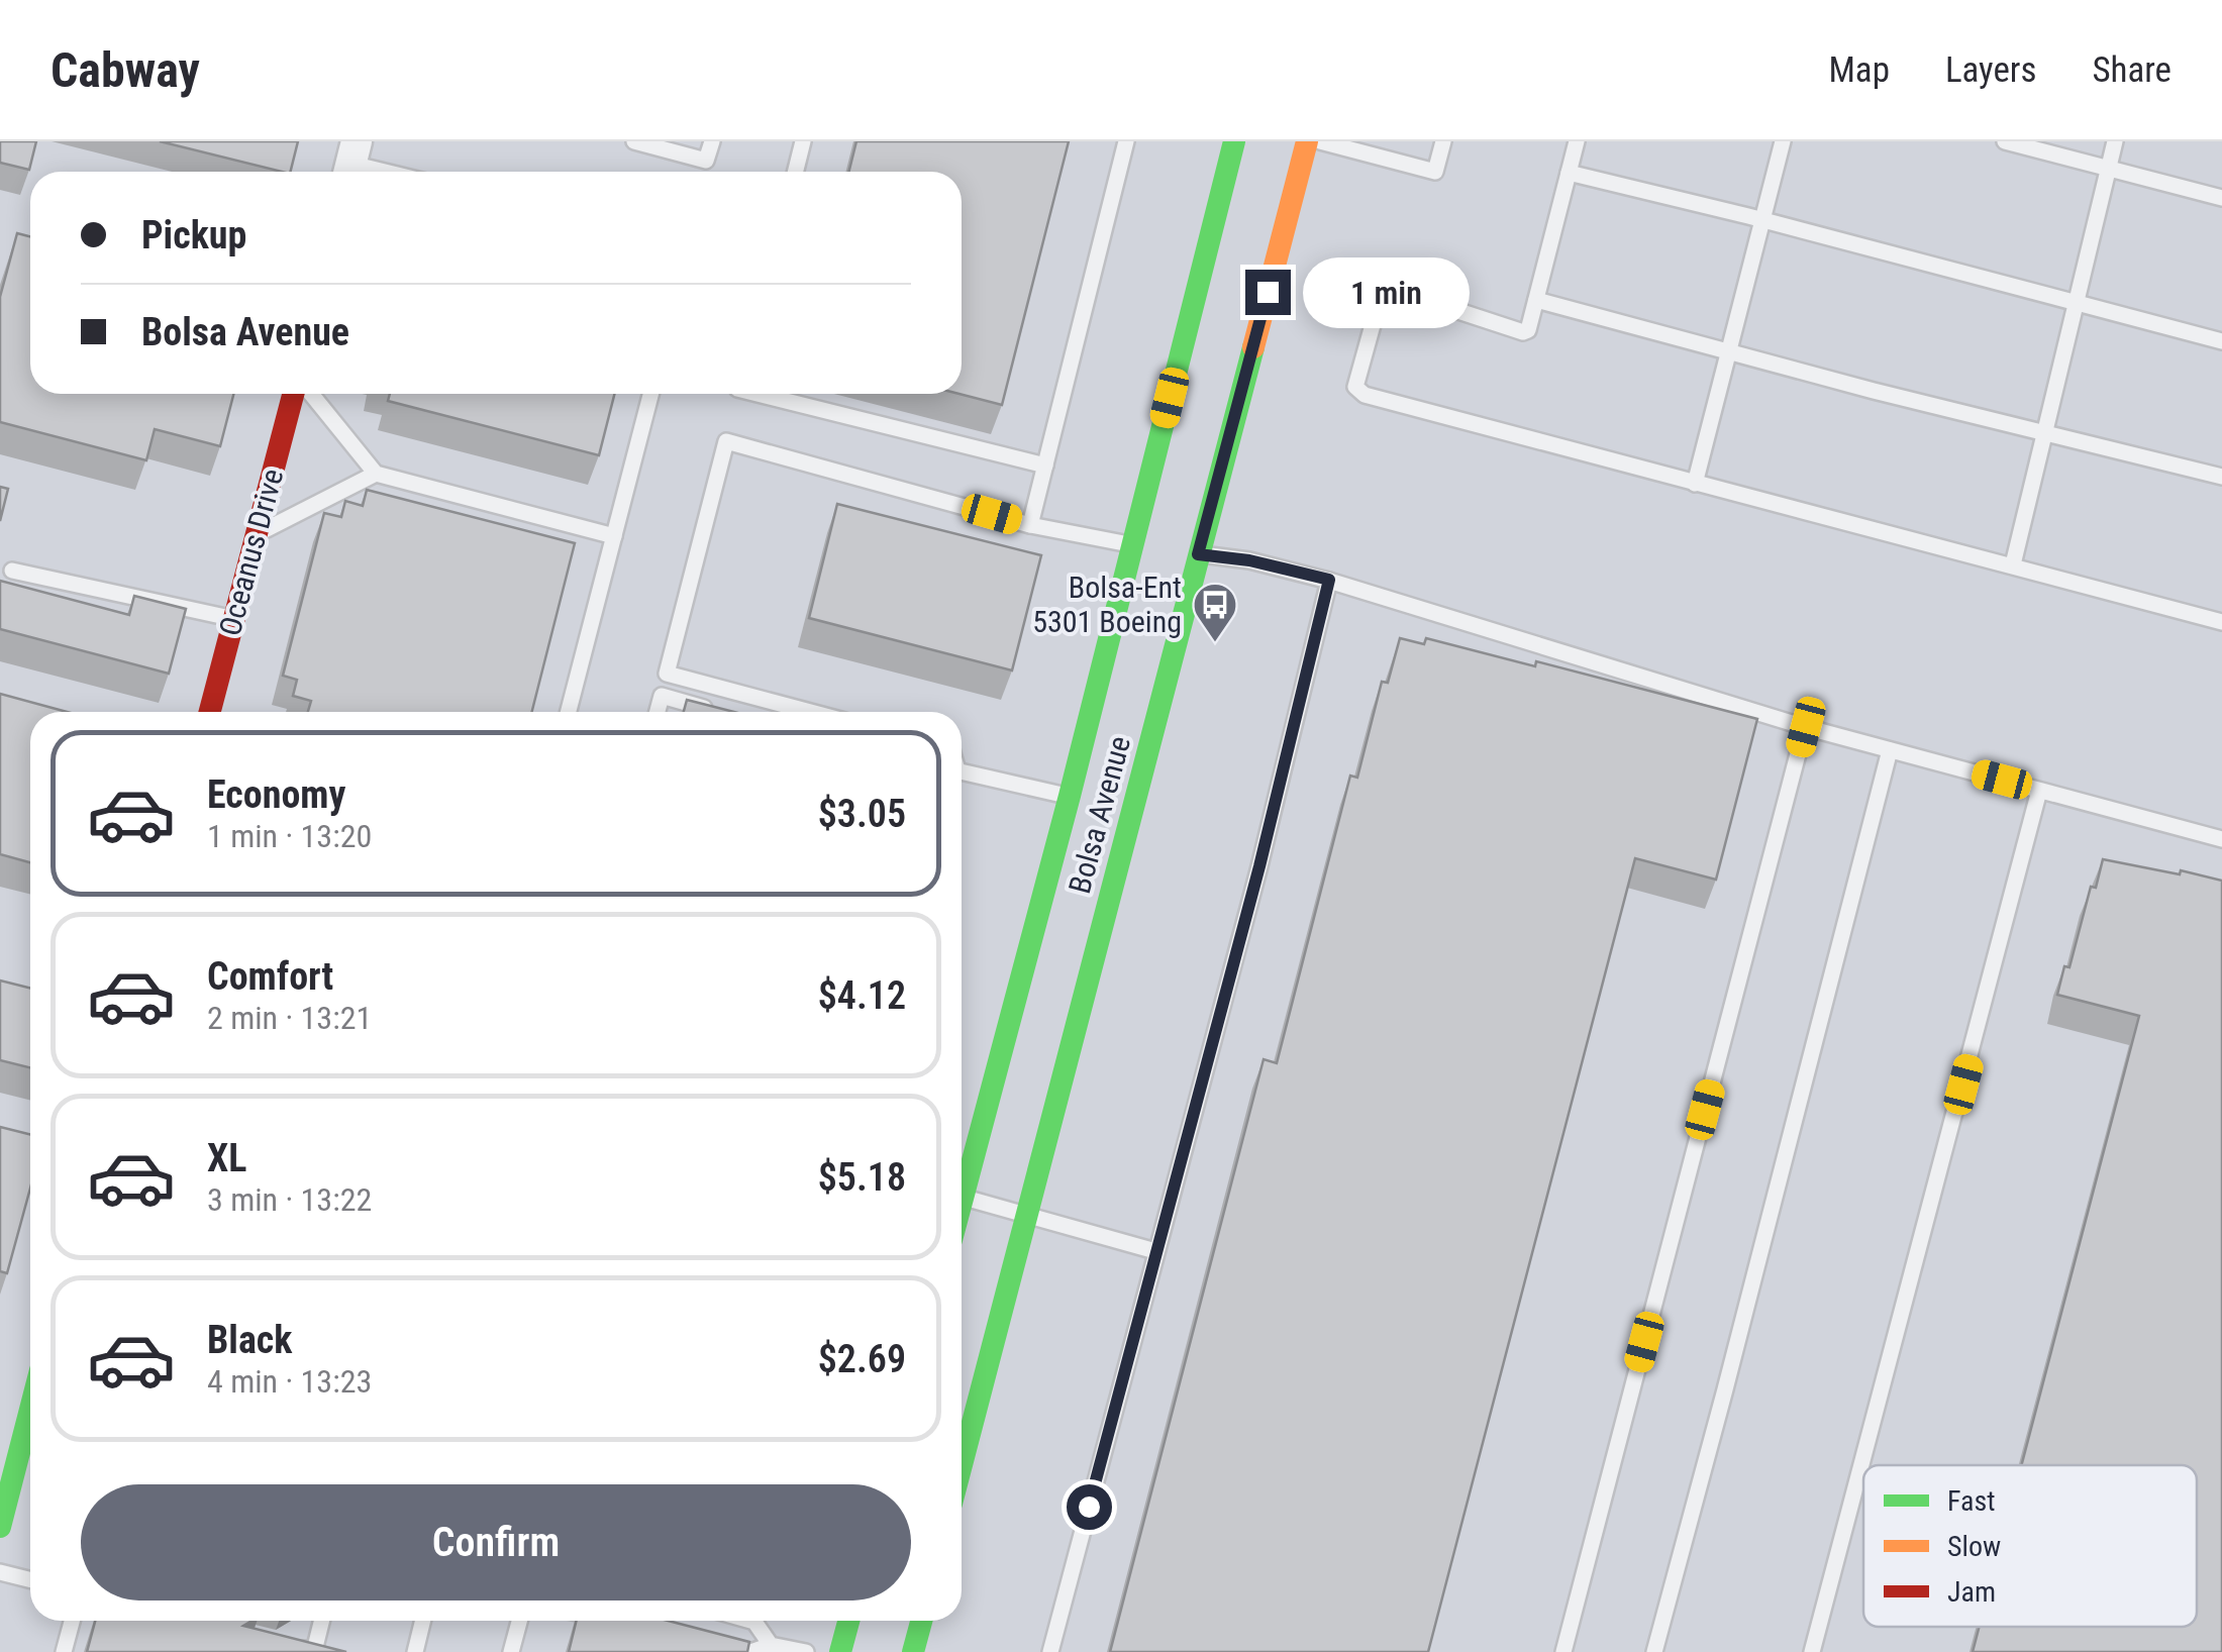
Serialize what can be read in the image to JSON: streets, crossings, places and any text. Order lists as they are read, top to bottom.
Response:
{
  "streets": {
    "main road": ["Oceanus Drive", "Bolsa Avenue"]
  },
  "places": {
    "bus stop": ["Bolsa-Ent 5301 Boeing"]
  },
  "legend": ["Fast", "Slow", "Jam"],
  "page": {
    "header": "Cabway",
    "nav": ["Map", "Layers", "Share"],
    "banner": ["Pickup", "Bolsa Avenue"],
    "bubble": "1 min",
    "list": [
      {
        "name": "Economy",
        "note": "1 min · 13:20",
        "value": "$3.05"
      },
      {
        "name": "Comfort",
        "note": "2 min · 13:21",
        "value": "$4.12"
      },
      {
        "name": "XL",
        "note": "3 min · 13:22",
        "value": "$5.18"
      },
      {
        "name": "Black",
        "note": "4 min · 13:23",
        "value": "$2.69"
      }
    ],
    "buttons": "Confirm"
  }
}
